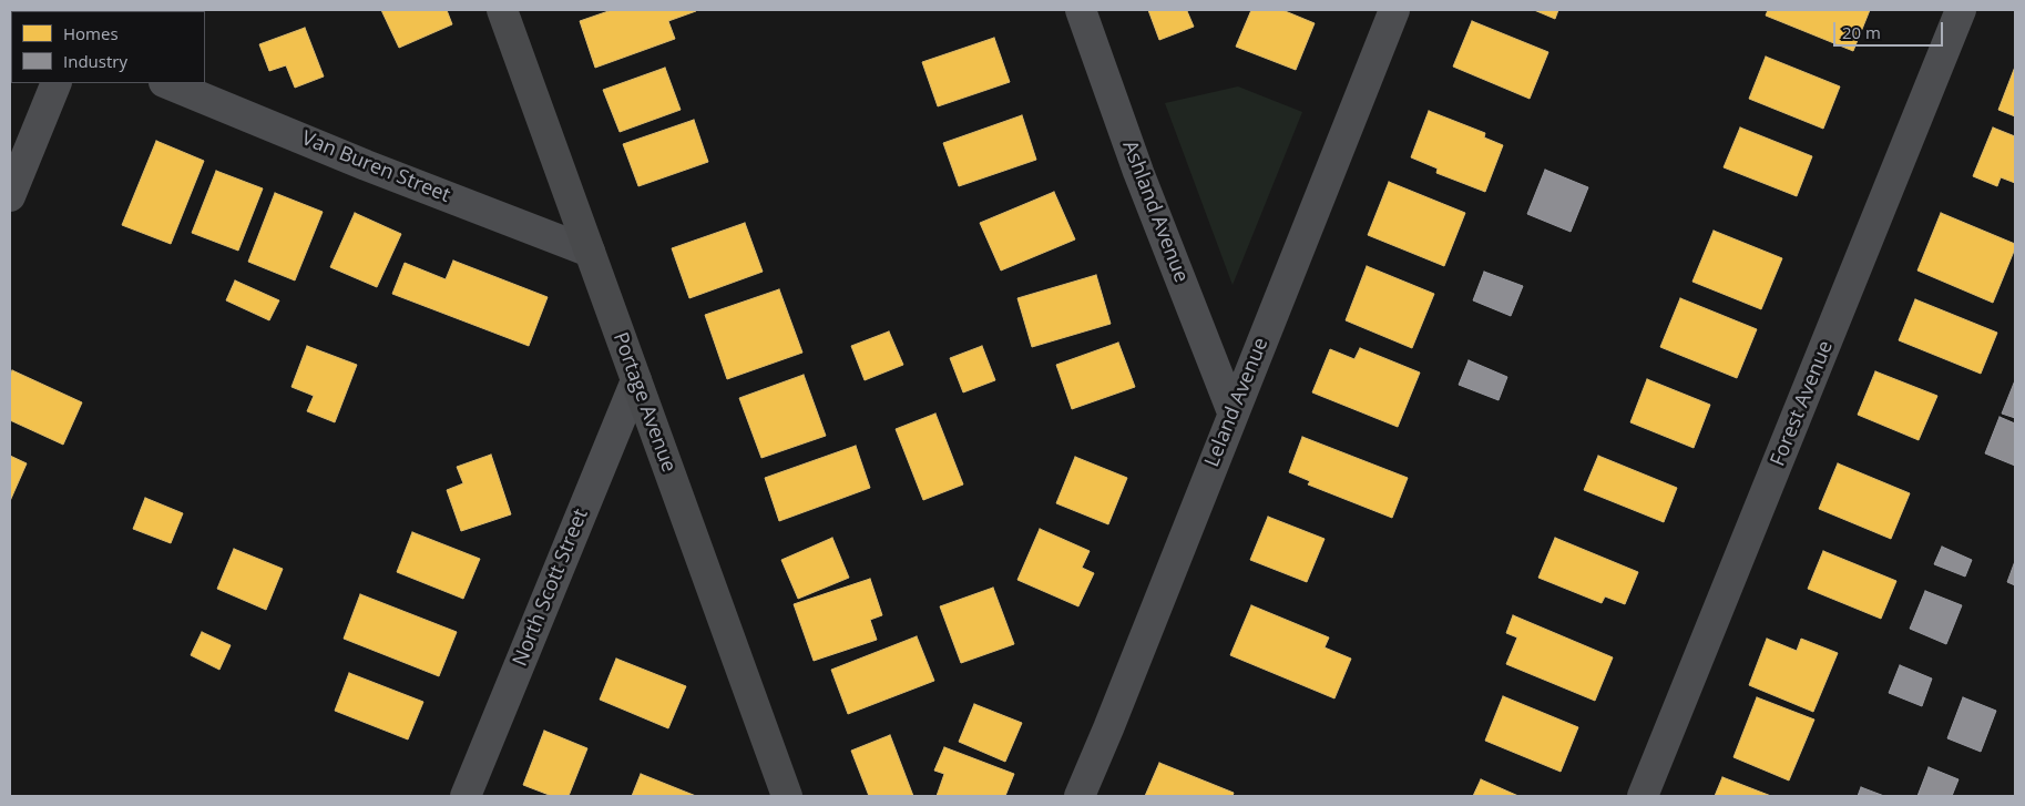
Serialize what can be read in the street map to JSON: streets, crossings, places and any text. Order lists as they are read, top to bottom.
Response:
{
  "streets": {
    "main road": ["Portage Avenue"],
    "street": [
      "Van Buren Street",
      "Ashland Avenue",
      "Leland Avenue",
      "Forest Avenue",
      "North Scott Street"
    ]
  },
  "crossings": [
    ["Van Buren Street", "Portage Avenue"],
    ["Ashland Avenue", "Leland Avenue"],
    ["Portage Avenue", "North Scott Street"]
  ],
  "legend": ["Homes", "Industry"],
  "scale_bar": "20 m"
}
